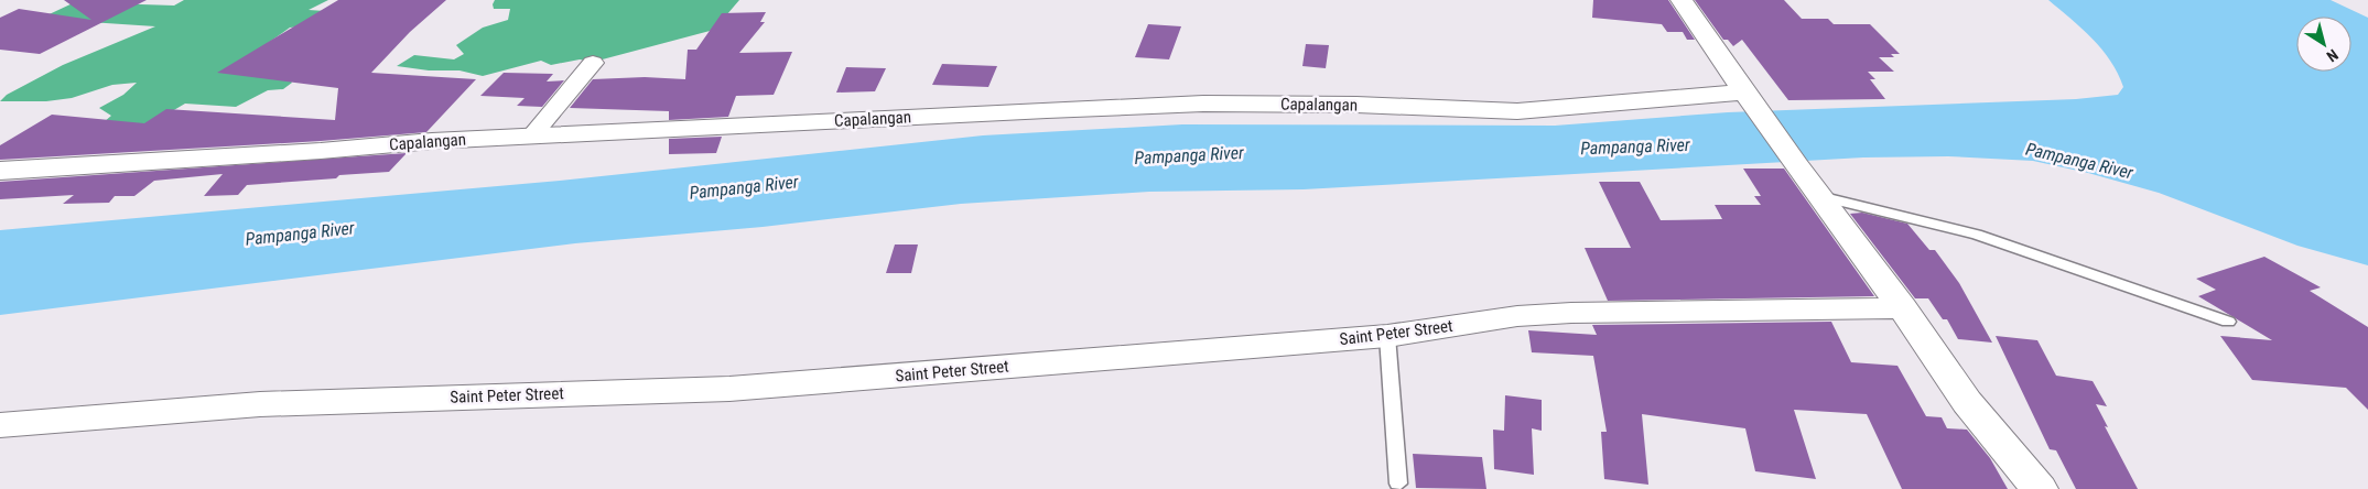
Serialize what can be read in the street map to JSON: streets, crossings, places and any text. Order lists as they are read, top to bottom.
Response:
{
  "streets": {
    "main road": ["Capalangan", "Saint Peter Street"]
  },
  "water": ["Pampanga River"],
  "north": "bottom right"
}
